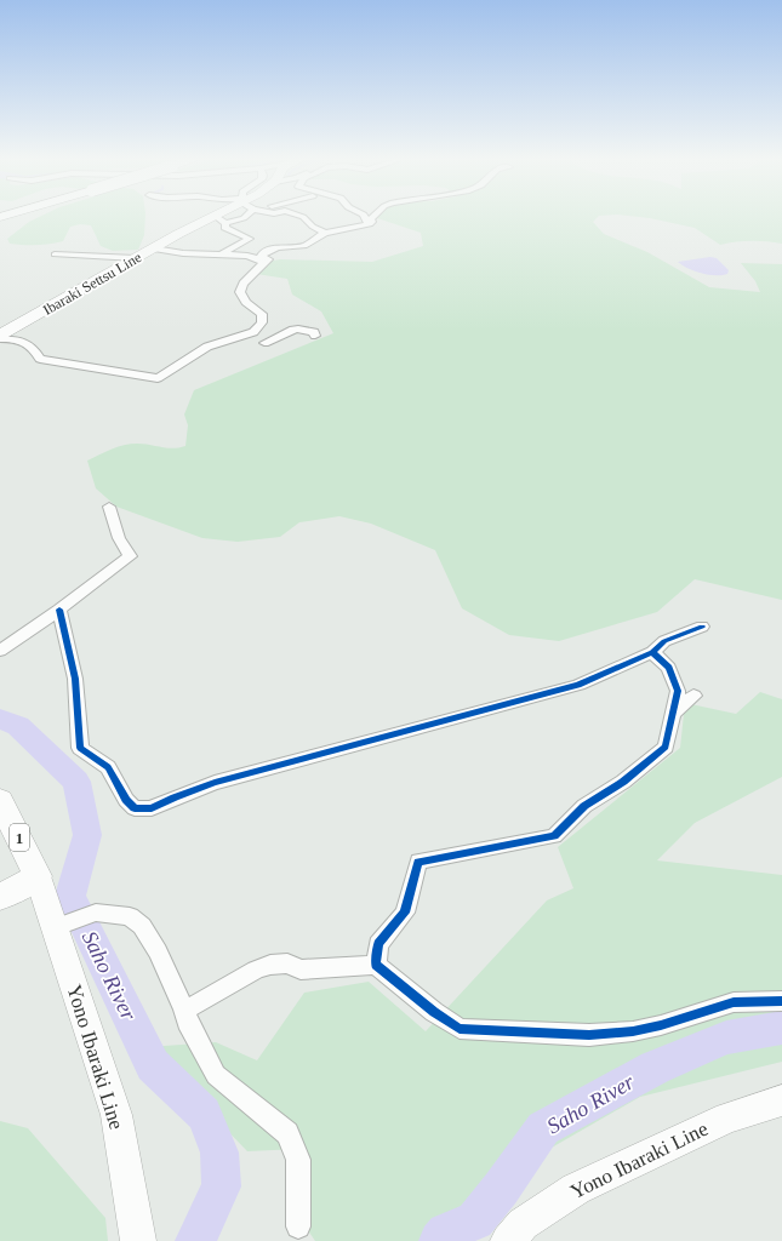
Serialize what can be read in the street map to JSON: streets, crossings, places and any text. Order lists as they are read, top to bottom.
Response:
{
  "streets": {
    "main road": ["Ibaraki Settsu Line", "1", "Yono Ibaraki Line"]
  },
  "crossings": [
    ["1", "Yono Ibaraki Line"]
  ],
  "water": ["Saho River"]
}
